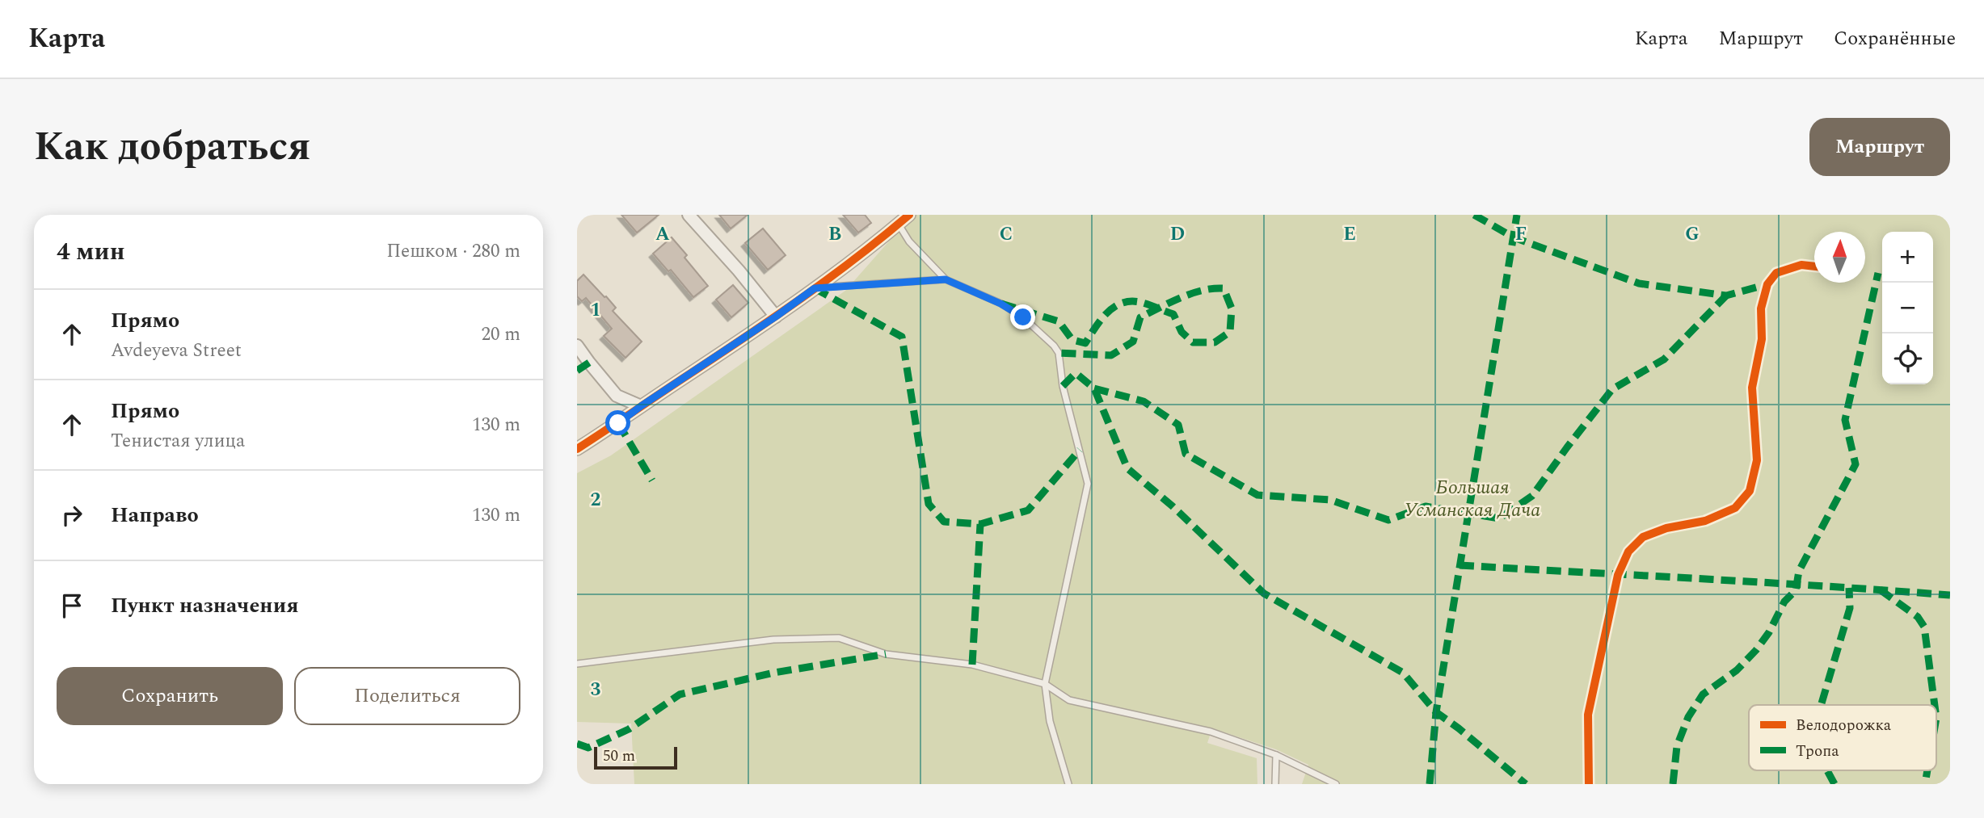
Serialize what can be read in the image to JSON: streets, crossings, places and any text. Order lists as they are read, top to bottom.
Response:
{
  "parks": ["Большая Усманская Дача"],
  "legend": ["Велодорожка", "Тропа"],
  "scale_bar": "50 m",
  "north": "top",
  "page": {
    "header": "Карта",
    "nav": ["Карта", "Маршрут", "Сохранённые"],
    "title": "Как добраться",
    "buttons": [
      "Маршрут",
      ["Сохранить", "Поделиться"]
    ],
    "heading": ["4 мин", "Пешком · 280 m"],
    "map_buttons": ["+", "−"],
    "list": [
      ["Прямо", "Avdeyeva Street", "20 m"],
      ["Прямо", "Тенистая улица", "130 m"],
      ["Направо", "130 m"],
      "Пункт назначения"
    ],
    "scale": "50 m"
  },
  "grid": {
    "columns": [
      "A",
      "B",
      "C",
      "D",
      "E",
      "F",
      "G"
    ],
    "rows": ["1", "2", "3"]
  }
}
